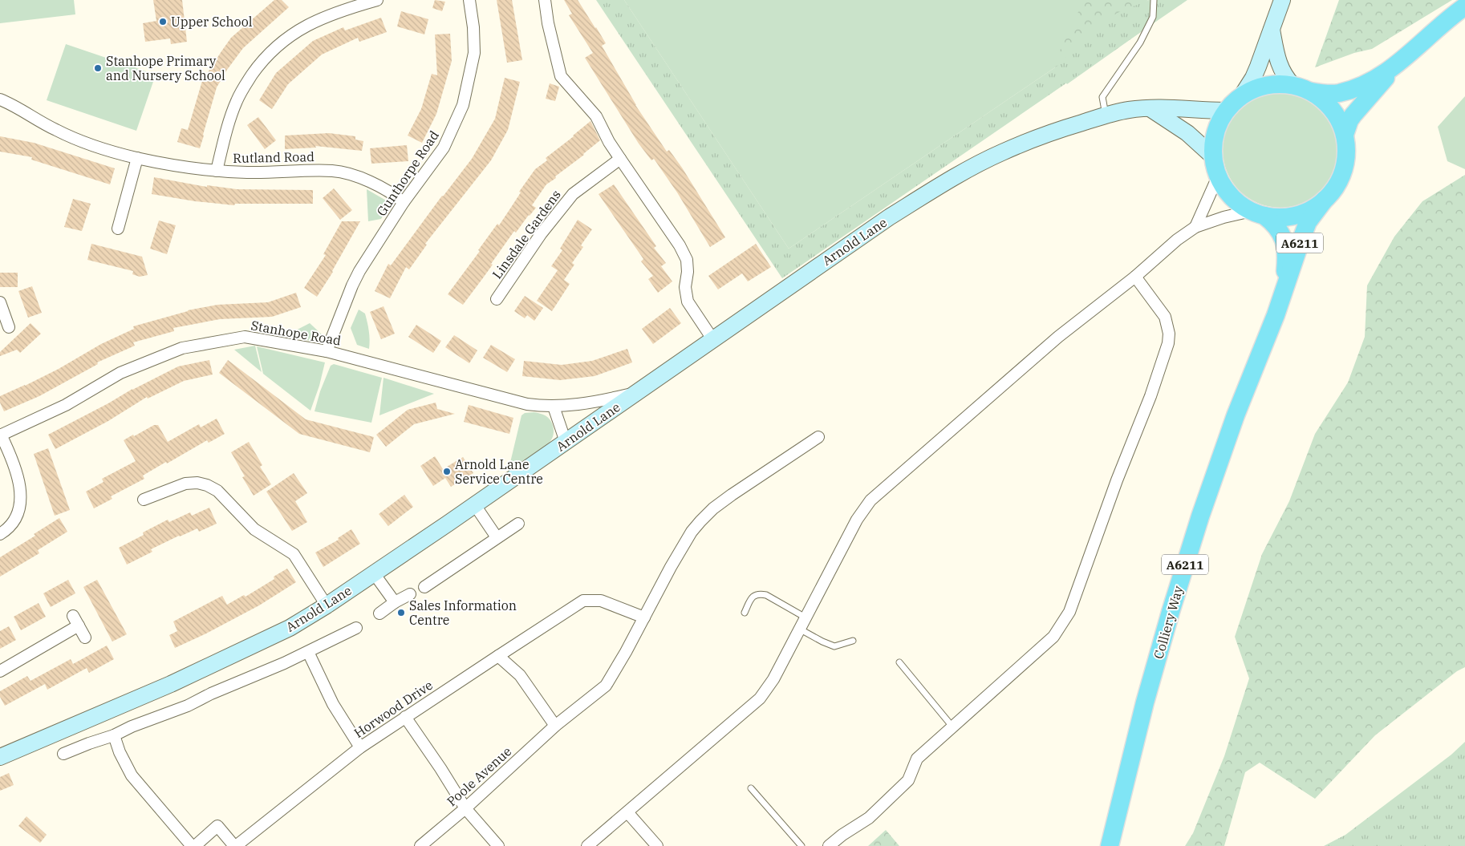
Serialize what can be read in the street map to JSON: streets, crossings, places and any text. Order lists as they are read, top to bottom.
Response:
{
  "streets": {
    "main road": ["A6211", "Colliery Way"],
    "street": [
      "Rutland Road",
      "Gunthorpe Road",
      "Linsdale Gardens",
      "Arnold Lane",
      "Stanhope Road",
      "Horwood Drive",
      "Poole Avenue"
    ]
  },
  "crossings": [
    ["Rutland Road", "Gunthorpe Road"],
    ["Gunthorpe Road", "Stanhope Road"],
    ["Arnold Lane", "Stanhope Road"],
    ["Arnold Lane", "Colliery Way"],
    ["Horwood Drive", "Poole Avenue"]
  ],
  "places": [
    "Upper School",
    "Stanhope Primary and Nursery School",
    "Arnold Lane Service Centre",
    "Sales Information Centre"
  ]
}
